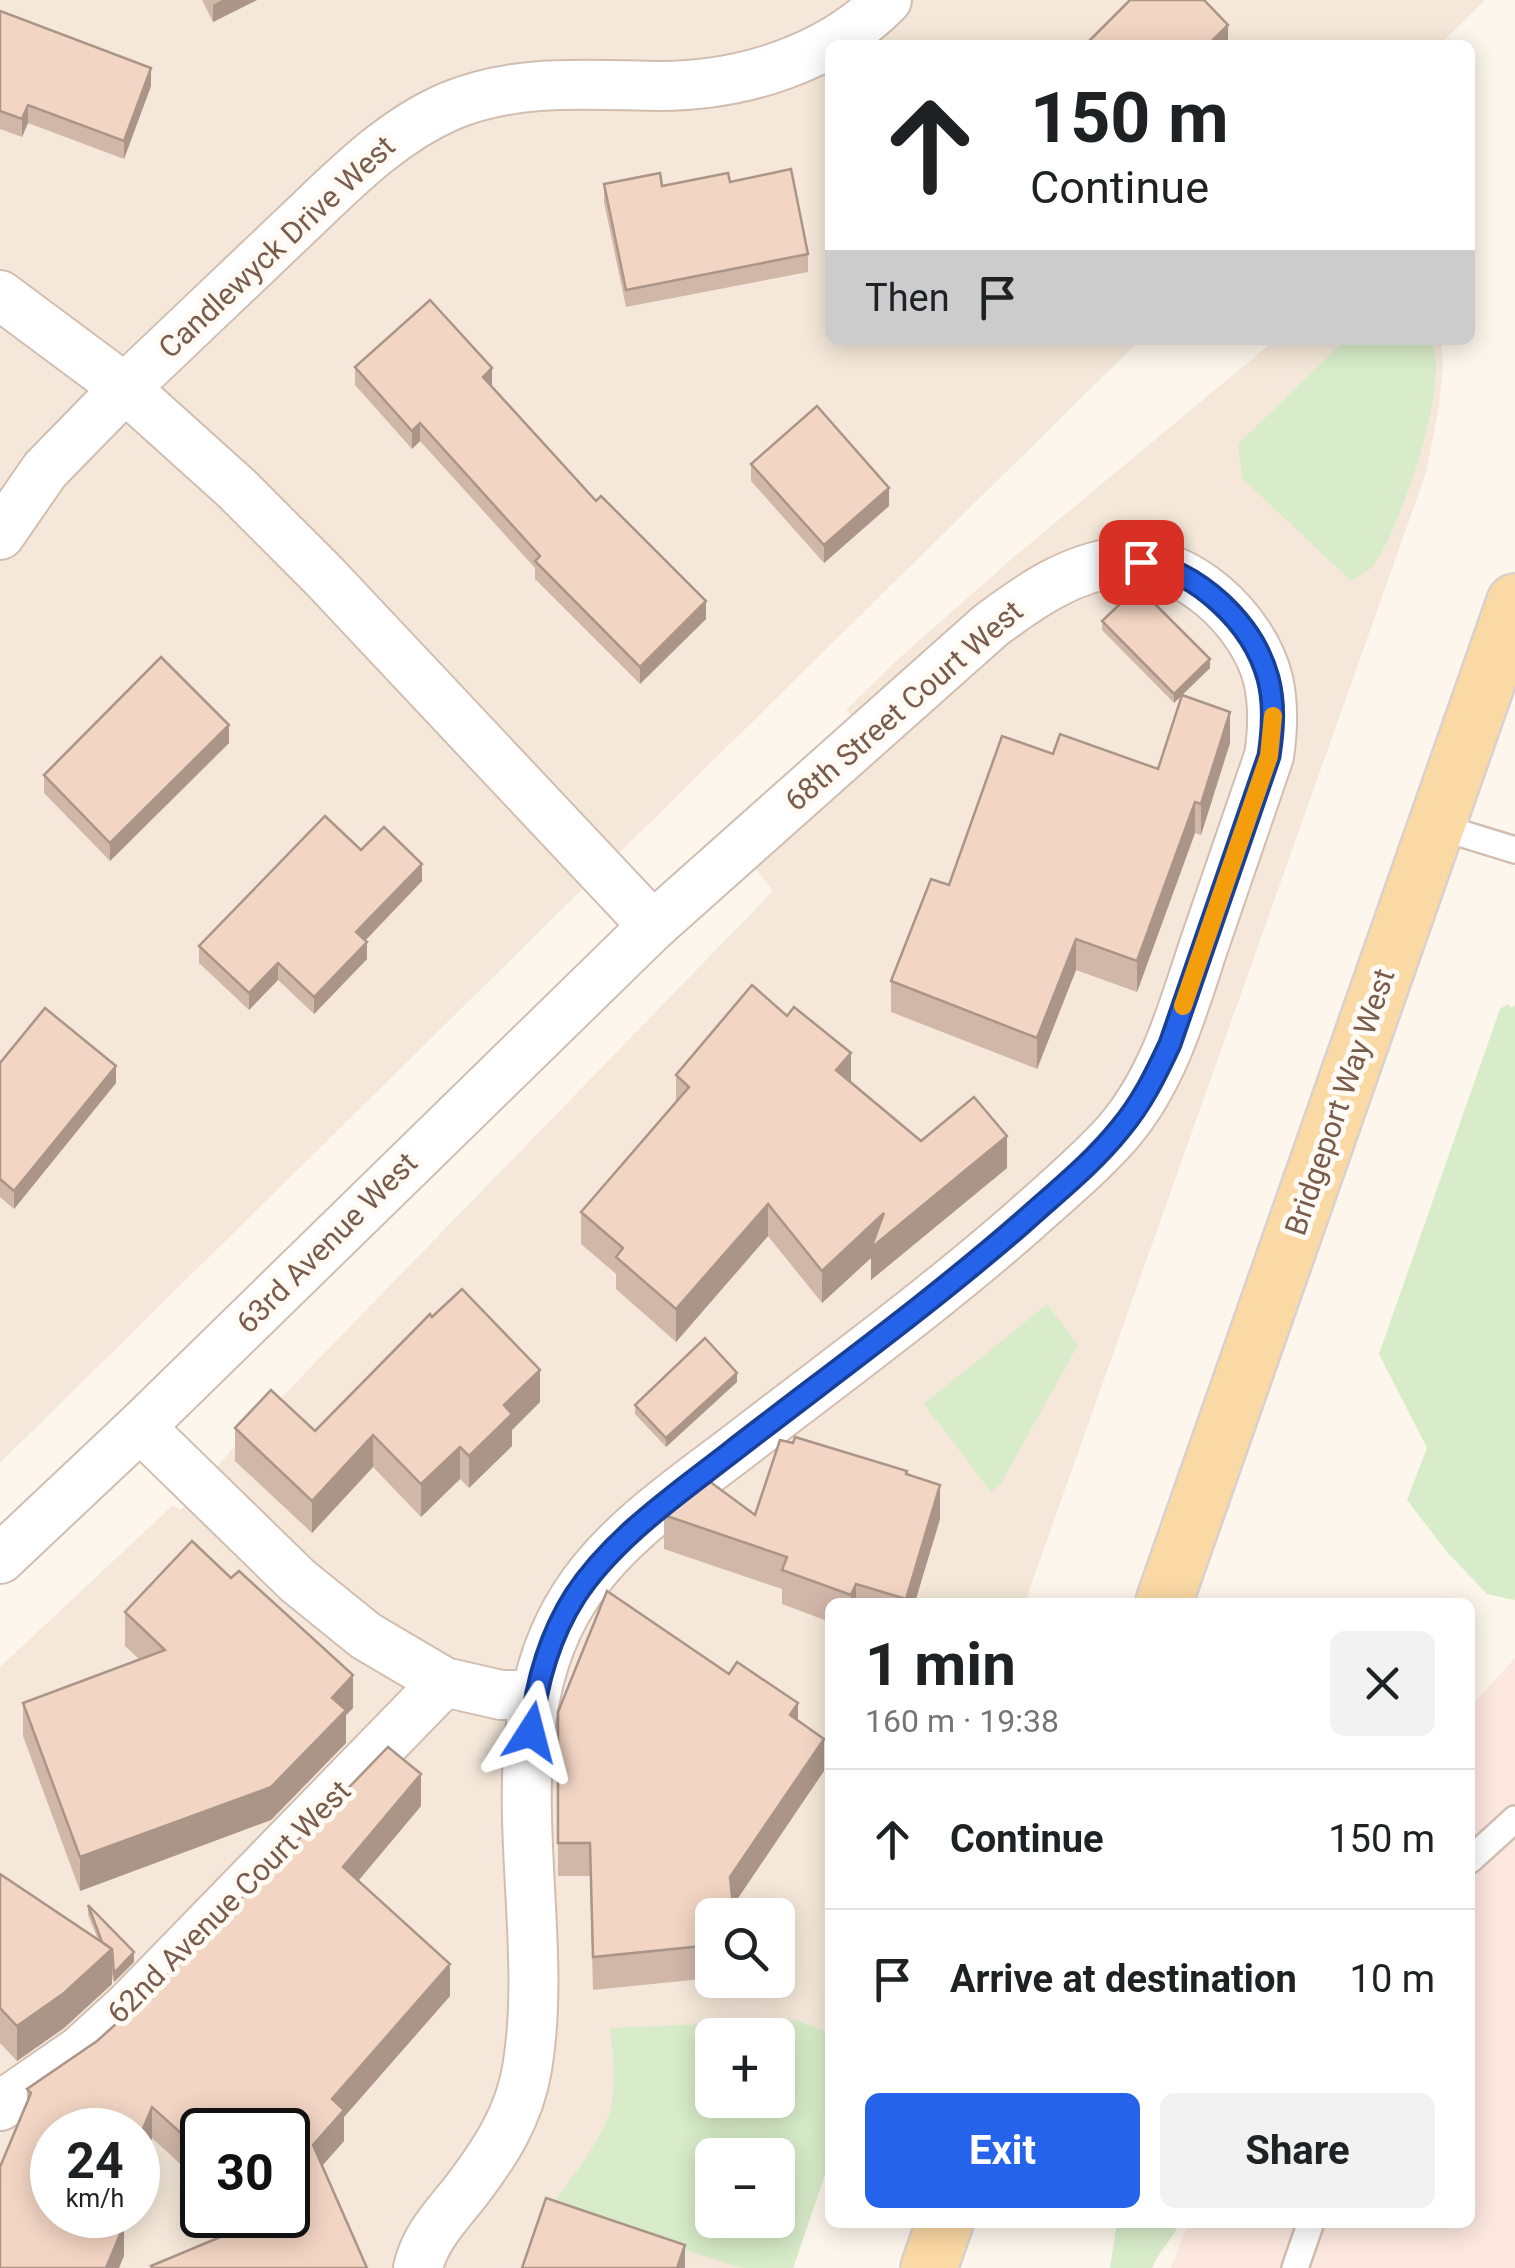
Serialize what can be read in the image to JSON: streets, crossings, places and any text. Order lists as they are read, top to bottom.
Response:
{
  "streets": {
    "main road": ["Bridgeport Way West"],
    "street": [
      "Candlewyck Drive West",
      "68th Street Court West",
      "63rd Avenue West",
      "62nd Avenue Court West"
    ]
  },
  "crossings": [
    ["68th Street Court West", "63rd Avenue West"]
  ],
  "page": {
    "turn": ["150 m", "Continue"],
    "then": "Then",
    "heading": ["1 min", "160 m · 19:38"],
    "list": [
      {
        "name": "Continue",
        "value": "150 m"
      },
      {
        "name": "Arrive at destination",
        "value": "10 m"
      }
    ],
    "map_buttons": ["+", "−"],
    "buttons": ["Exit", "Share"],
    "speed": "24 km/h",
    "limit": "30"
  }
}
